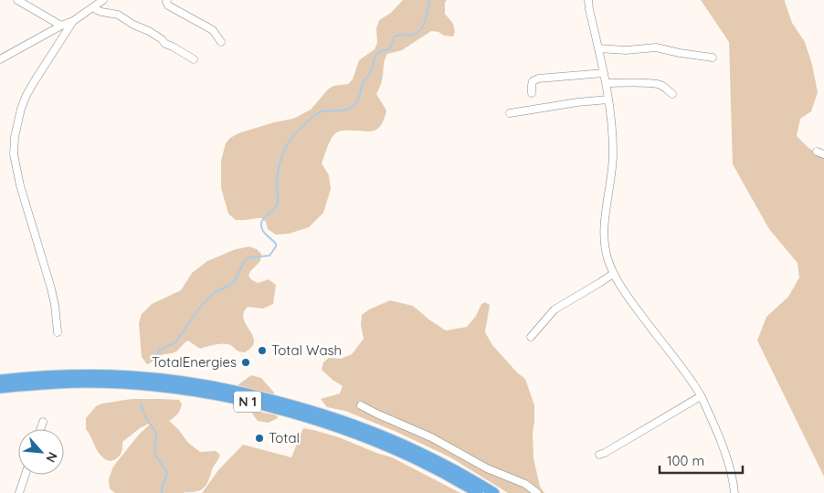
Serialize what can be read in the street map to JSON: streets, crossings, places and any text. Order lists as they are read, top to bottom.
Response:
{
  "streets": {
    "highway": ["N 1"]
  },
  "places": ["Total Wash", "TotalEnergies", "Total"],
  "scale_bar": "100 m",
  "north": "bottom right"
}
